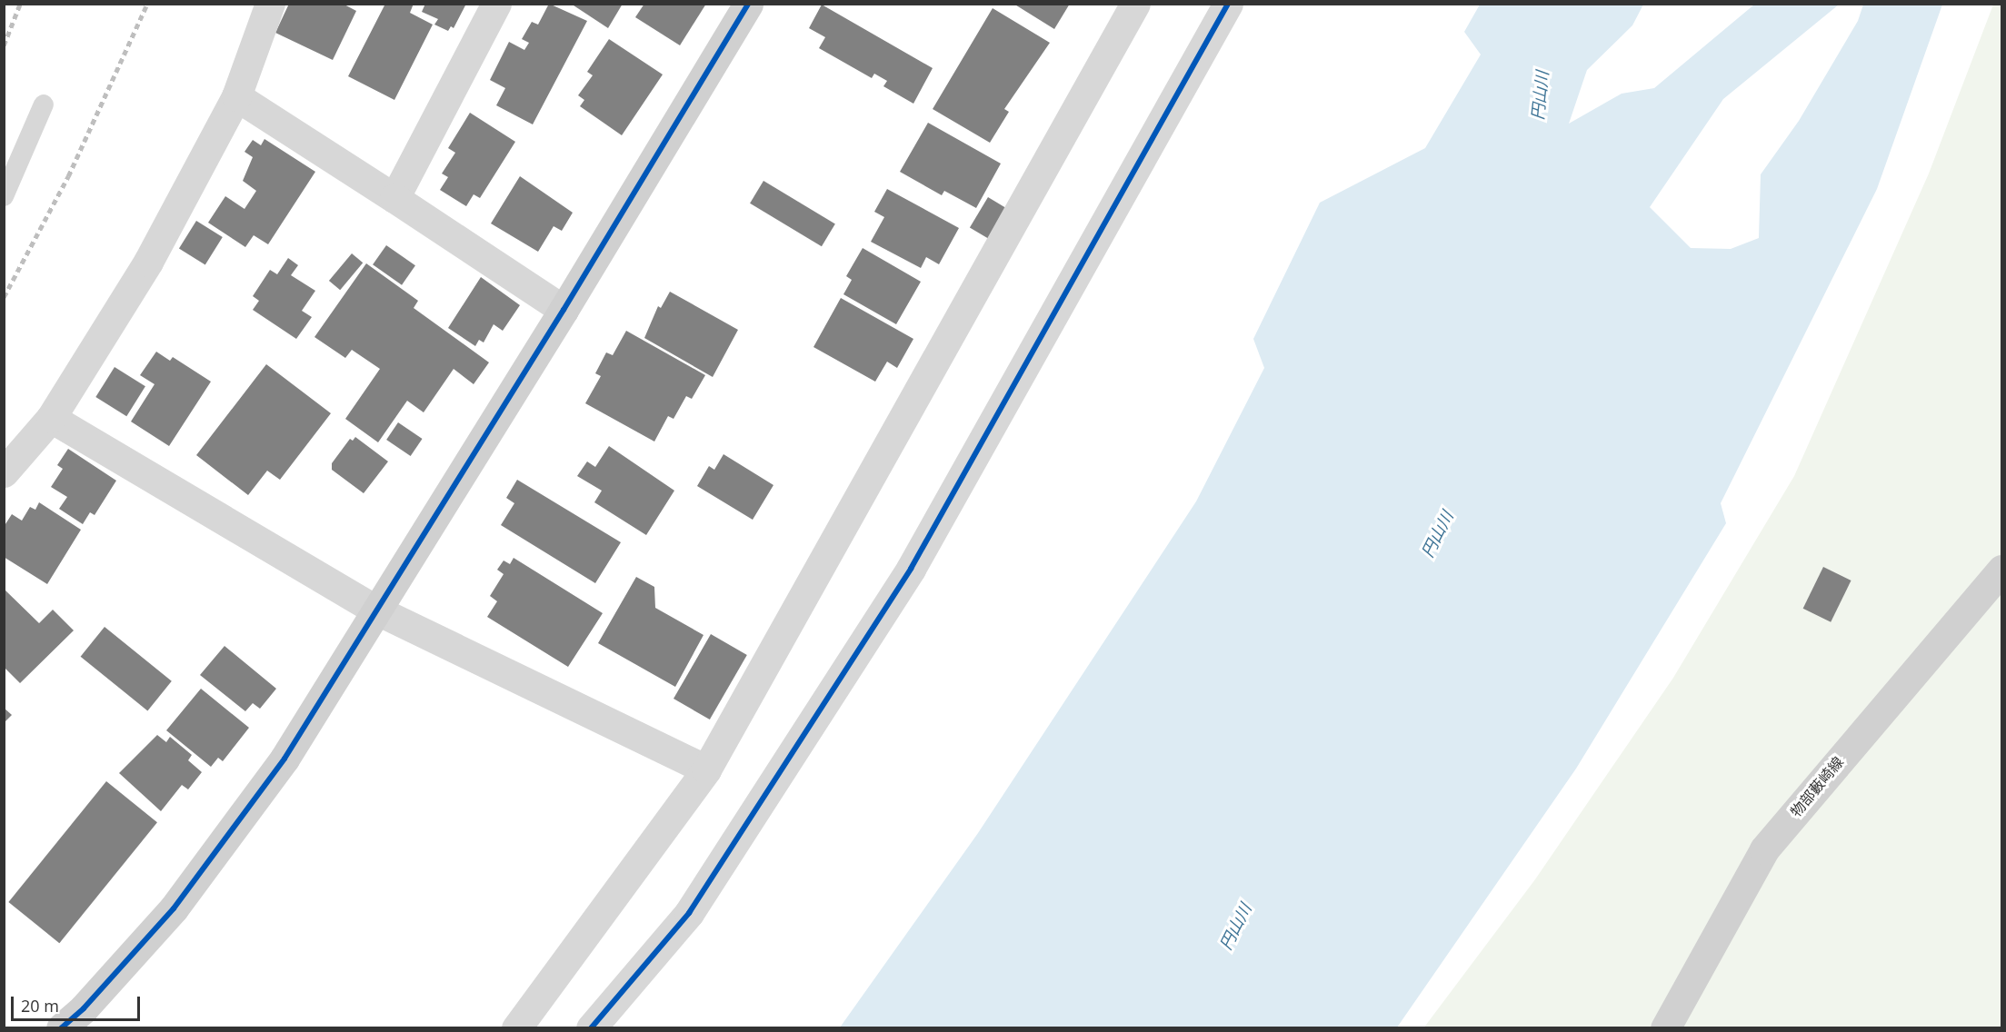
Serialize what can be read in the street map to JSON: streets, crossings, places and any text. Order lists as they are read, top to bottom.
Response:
{
  "streets": {
    "street": ["物部藪崎線"]
  },
  "water": ["円山川"],
  "scale_bar": "20 m"
}
